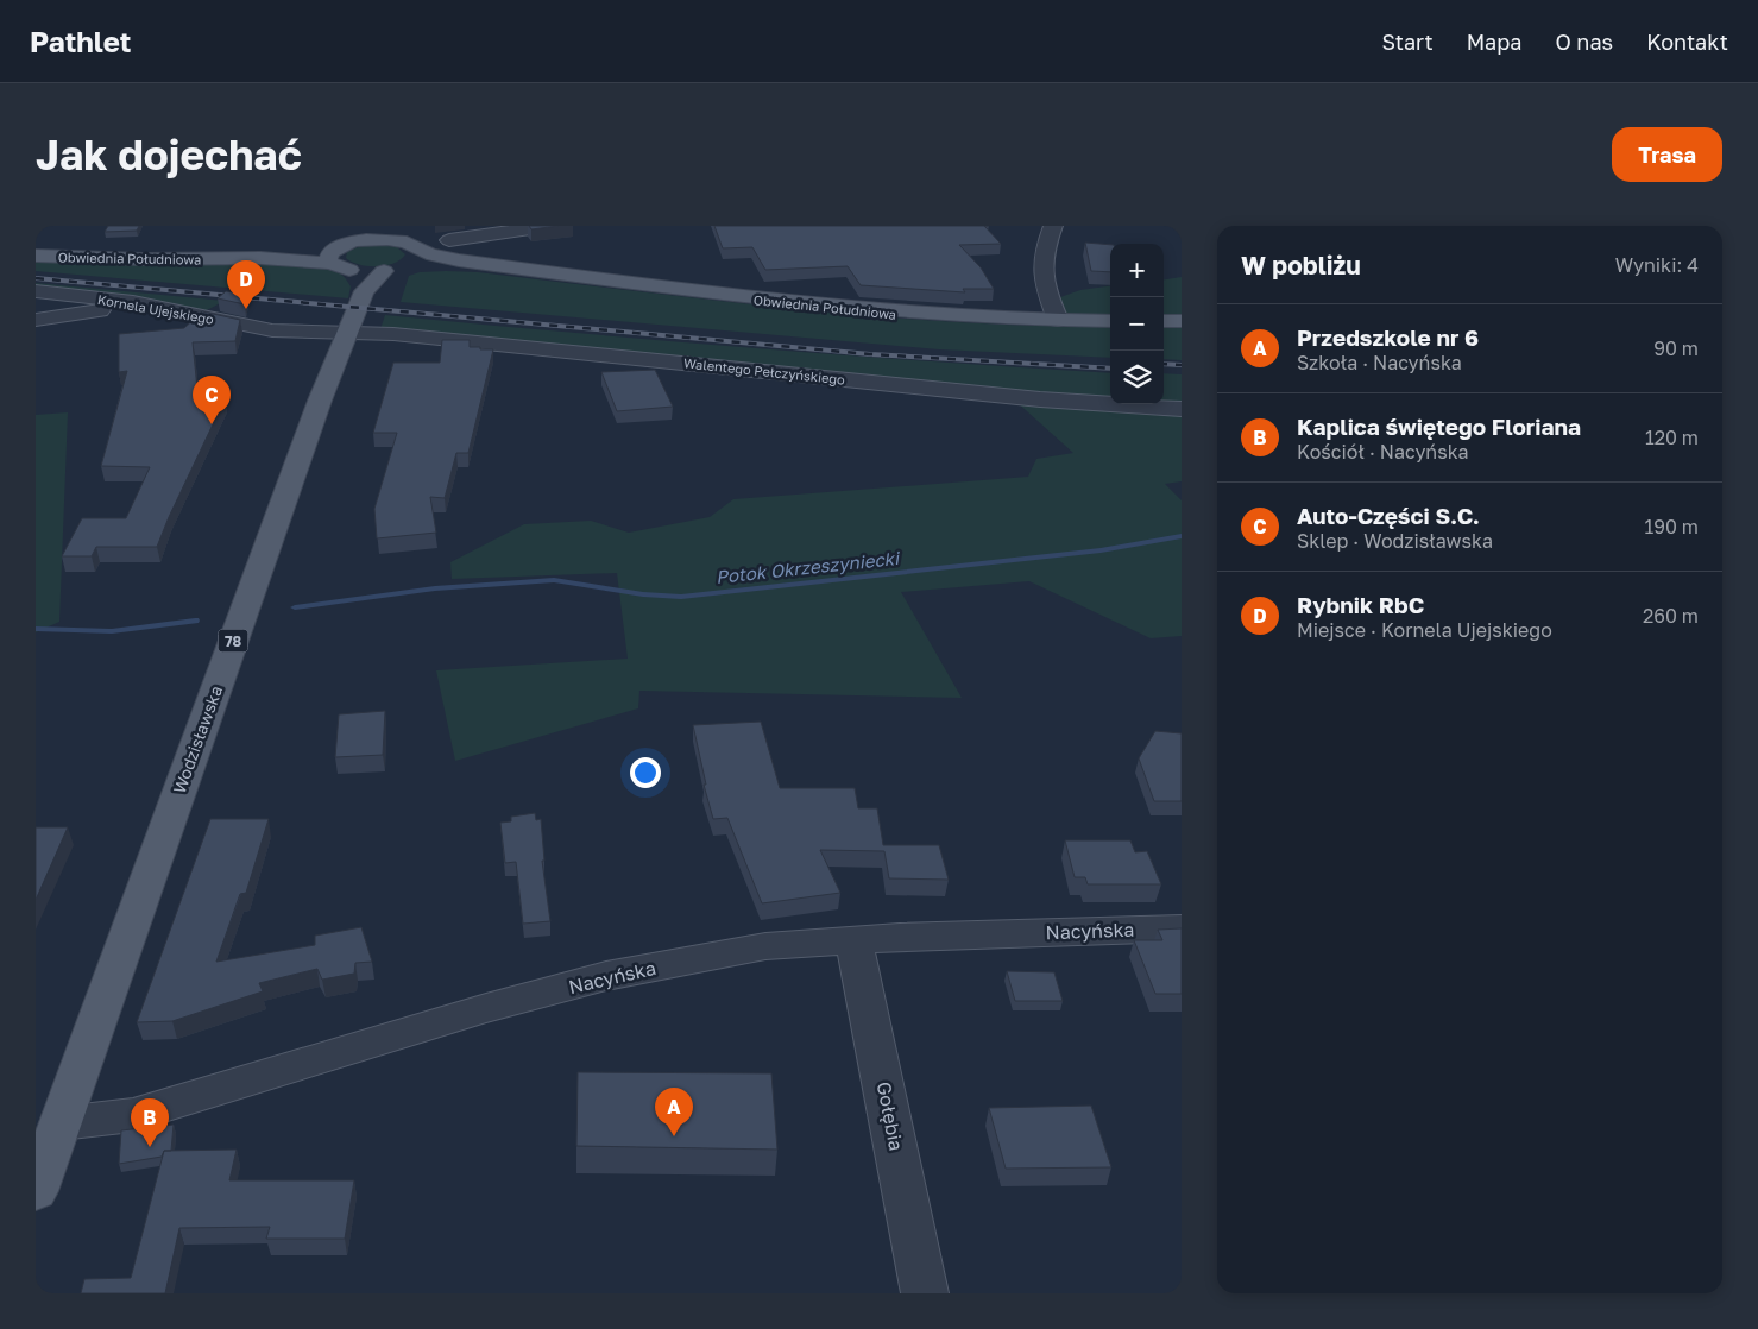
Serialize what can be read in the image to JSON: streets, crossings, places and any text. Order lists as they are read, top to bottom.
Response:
{
  "streets": {
    "main road": ["Obwiednia Południowa", "78", "Wodzisławska"],
    "street": [
      "Kornela Ujejskiego",
      "Walentego Pełczyńskiego",
      "Nacyńska",
      "Gołębia"
    ]
  },
  "crossings": [
    ["Obwiednia Południowa", "Wodzisławska"],
    ["Kornela Ujejskiego", "Walentego Pełczyńskiego"],
    ["Kornela Ujejskiego", "Wodzisławska"],
    ["Walentego Pełczyńskiego", "Wodzisławska"],
    ["Wodzisławska", "Nacyńska"],
    ["Nacyńska", "Gołębia"]
  ],
  "water": ["Potok Okrzeszyniecki"],
  "page": {
    "header": "Pathlet",
    "nav": [
      "Start",
      "Mapa",
      "O nas",
      "Kontakt"
    ],
    "buttons": "Trasa",
    "title": "Jak dojechać",
    "heading": ["W pobliżu", "Wyniki: 4"],
    "map_buttons": ["+", "−"],
    "pins": [
      "D",
      "C",
      "A",
      "B"
    ],
    "list": [
      {
        "mark": "A",
        "name": "Przedszkole nr 6",
        "note": "Szkoła · Nacyńska",
        "value": "90 m"
      },
      {
        "mark": "B",
        "name": "Kaplica świętego Floriana",
        "note": "Kościół · Nacyńska",
        "value": "120 m"
      },
      {
        "mark": "C",
        "name": "Auto-Części S.C.",
        "note": "Sklep · Wodzisławska",
        "value": "190 m"
      },
      {
        "mark": "D",
        "name": "Rybnik RbC",
        "note": "Miejsce · Kornela Ujejskiego",
        "value": "260 m"
      }
    ]
  }
}
